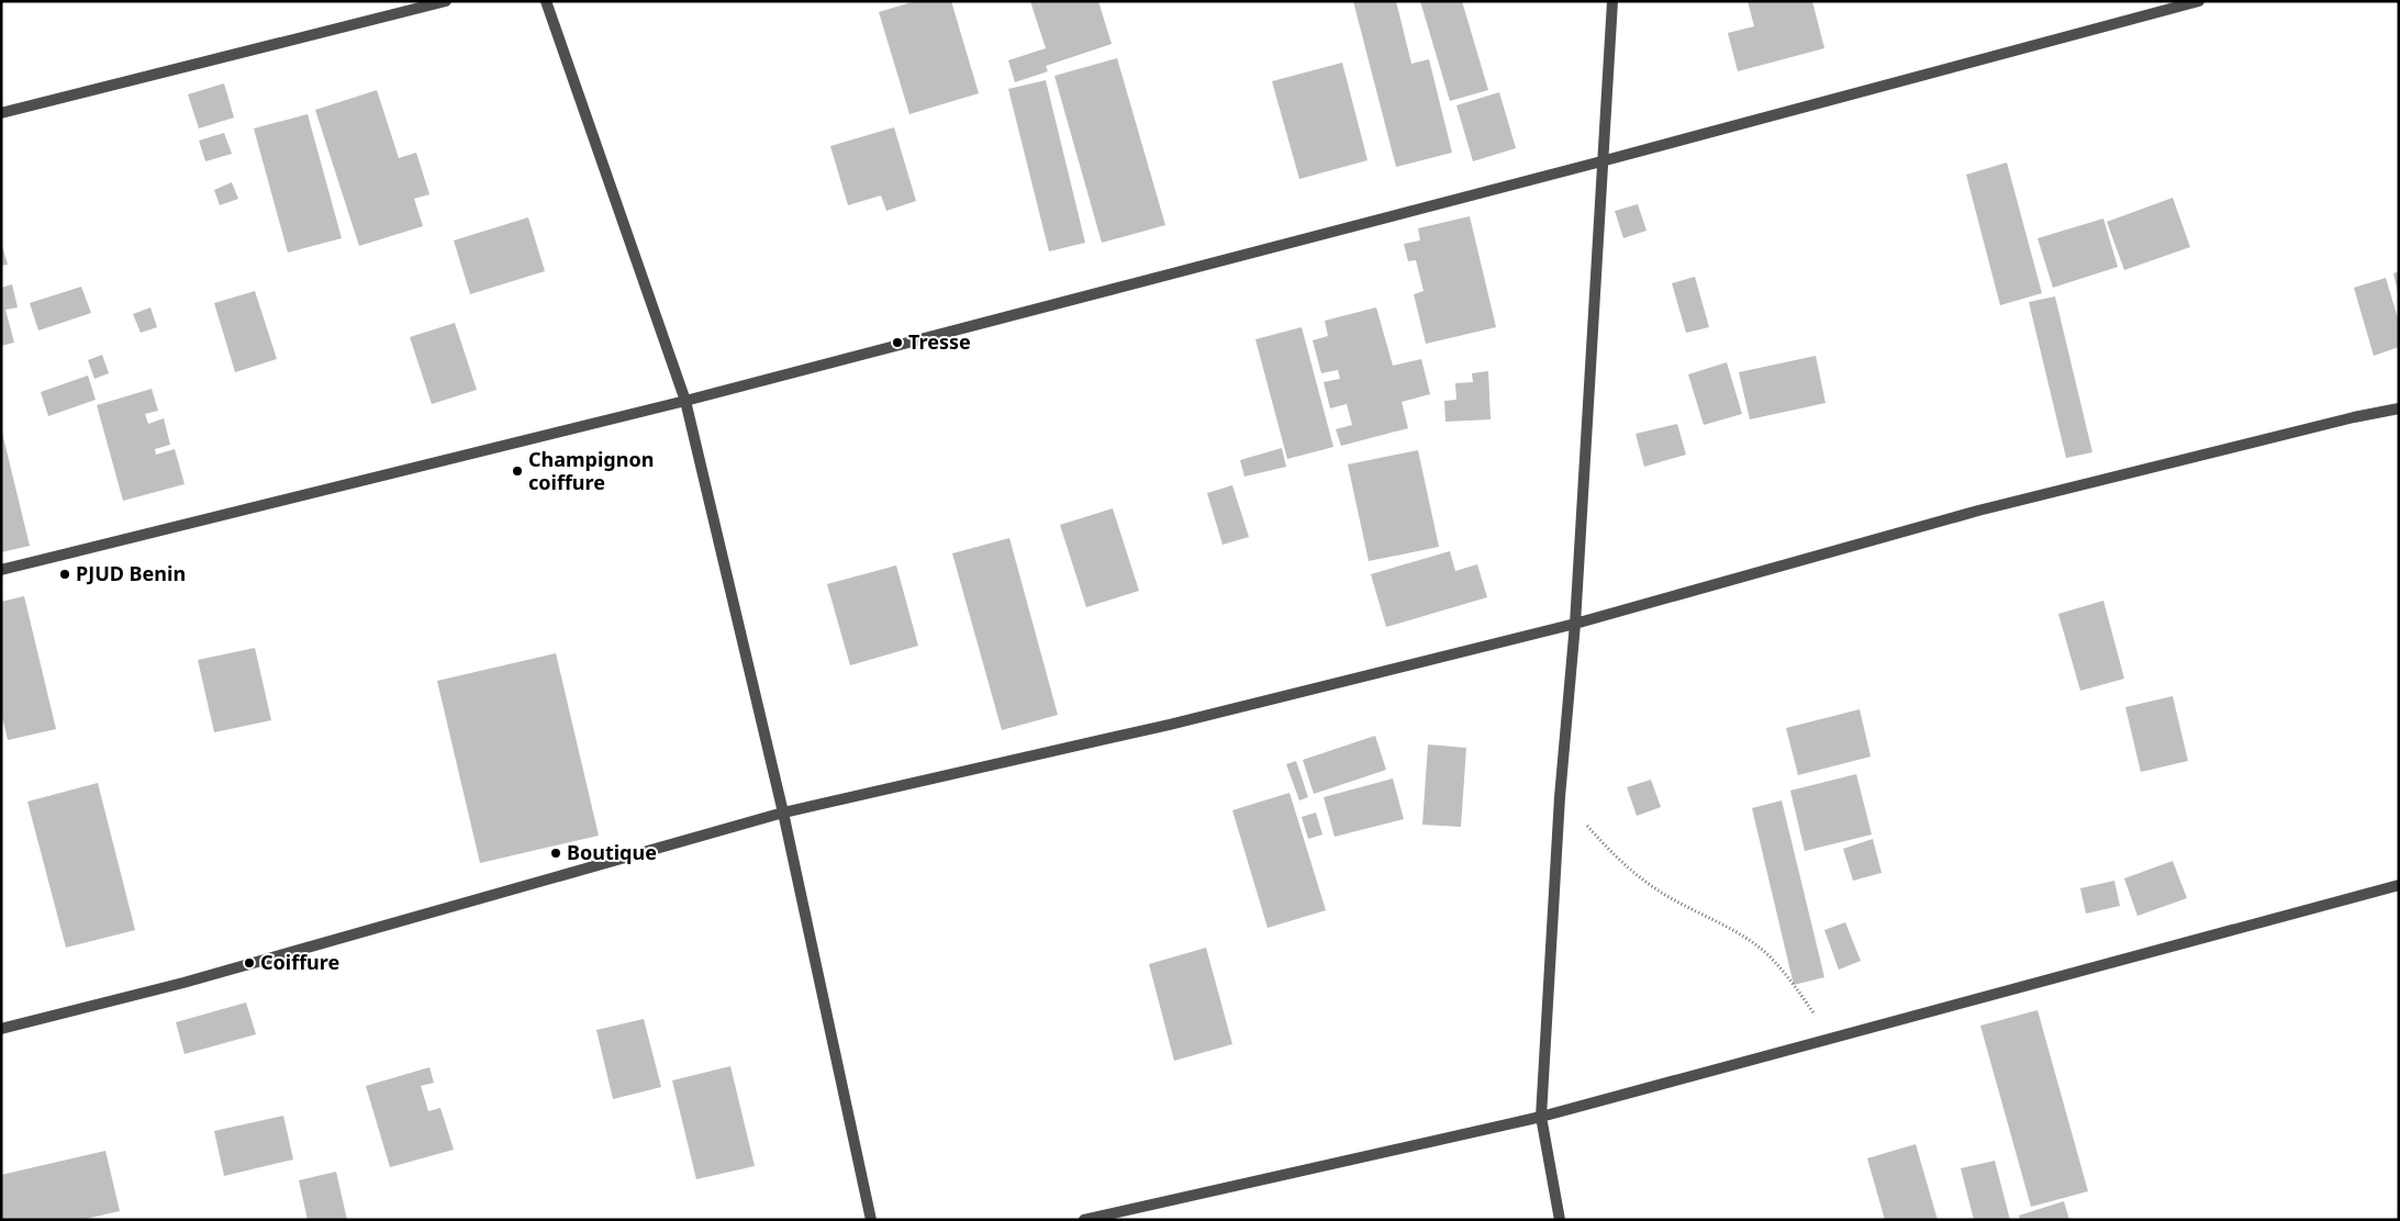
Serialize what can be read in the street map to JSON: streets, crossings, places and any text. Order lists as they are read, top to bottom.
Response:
{
  "places": [
    "Tresse",
    "Champignon coiffure",
    "PJUD Benin",
    "Boutique",
    "Coiffure"
  ]
}
